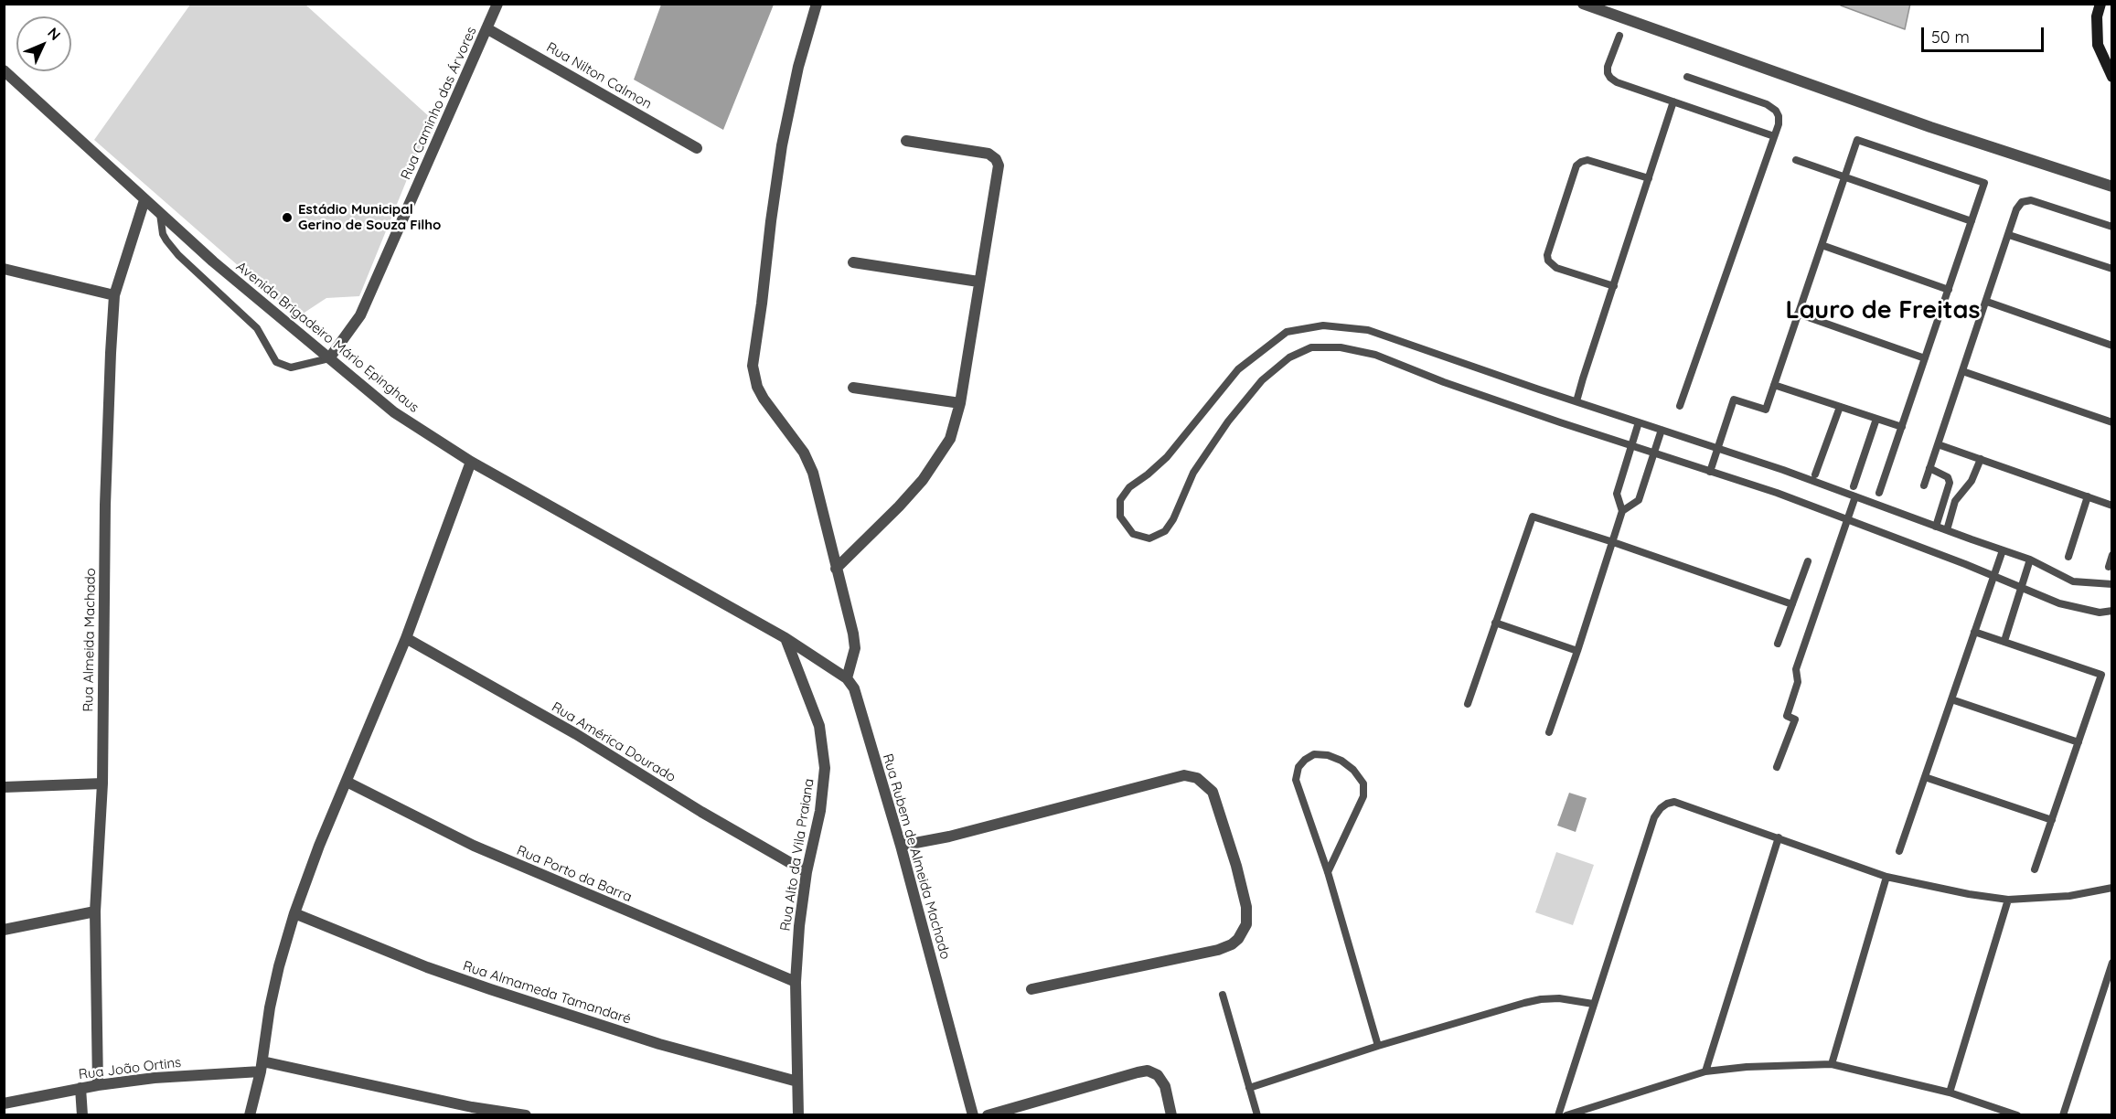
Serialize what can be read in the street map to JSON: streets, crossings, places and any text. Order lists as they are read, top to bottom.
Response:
{
  "streets": {
    "street": [
      "Rua Nilton Calmon",
      "Rua Caminho das Árvores",
      "Avenida Brigadeiro Mário Epinghaus",
      "Rua Almeida Machado",
      "Rua América Dourado",
      "Rua Alto da Vila Praiana",
      "Rua Rubem de Almeida Machado",
      "Rua Porto da Barra",
      "Rua Almameda Tamandaré",
      "Rua João Ortins"
    ]
  },
  "crossings": [
    ["Rua Nilton Calmon", "Rua Caminho das Árvores"],
    ["Rua Caminho das Árvores", "Avenida Brigadeiro Mário Epinghaus"],
    ["Avenida Brigadeiro Mário Epinghaus", "Rua Almeida Machado"],
    ["Avenida Brigadeiro Mário Epinghaus", "Rua Alto da Vila Praiana"],
    ["Rua Almeida Machado", "Rua João Ortins"],
    ["Rua América Dourado", "Rua Alto da Vila Praiana"],
    ["Rua Alto da Vila Praiana", "Rua Porto da Barra"],
    ["Rua Alto da Vila Praiana", "Rua Almameda Tamandaré"]
  ],
  "districts": ["Lauro de Freitas"],
  "places": ["Estádio Municipal Gerino de Souza Filho"],
  "scale_bar": "50 m",
  "north": "top right"
}
